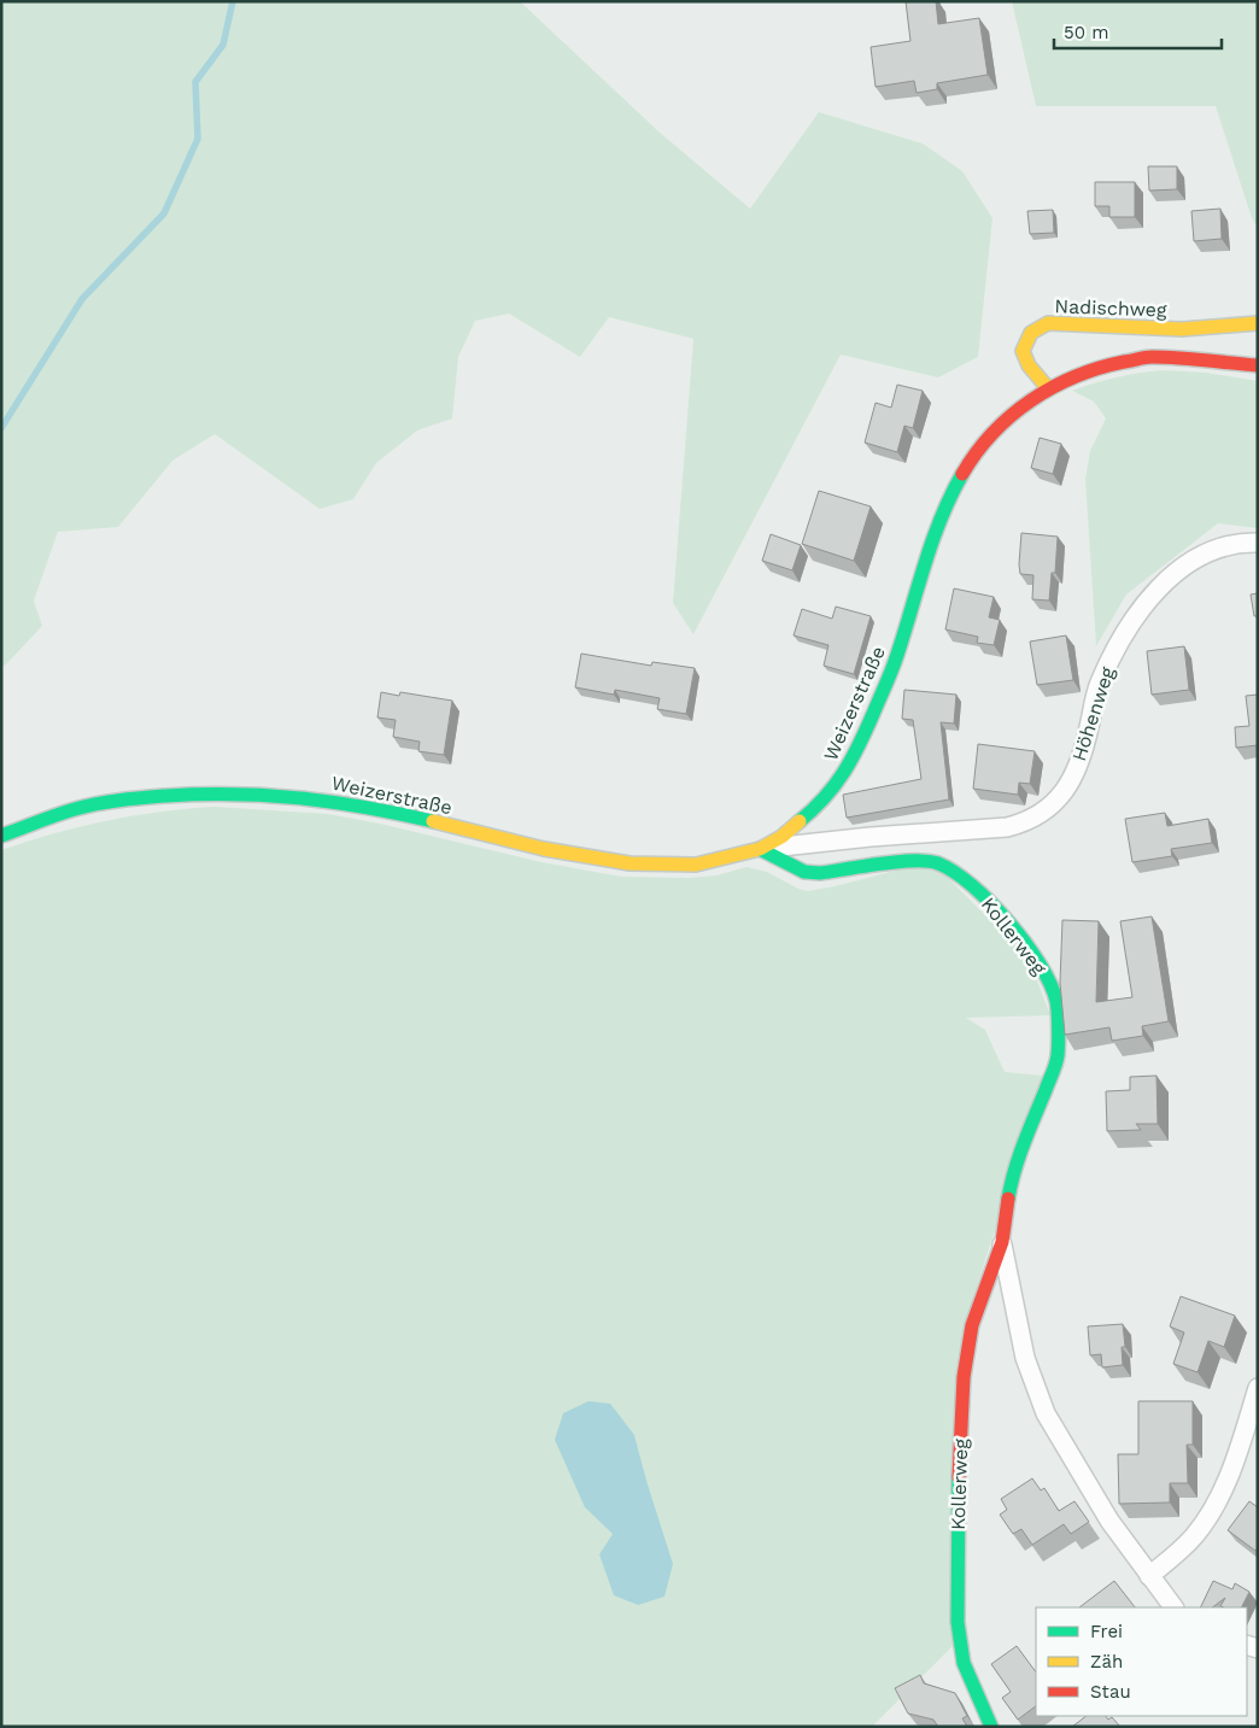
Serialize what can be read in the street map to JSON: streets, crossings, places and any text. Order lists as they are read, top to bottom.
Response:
{
  "streets": {
    "main road": ["Nadischweg", "Weizerstraße", "Kollerweg"],
    "street": ["Höhenweg"]
  },
  "crossings": [
    ["Nadischweg", "Weizerstraße"],
    ["Weizerstraße", "Höhenweg"],
    ["Weizerstraße", "Kollerweg"],
    ["Höhenweg", "Kollerweg"]
  ],
  "legend": ["Frei", "Zäh", "Stau"],
  "scale_bar": "50 m"
}
